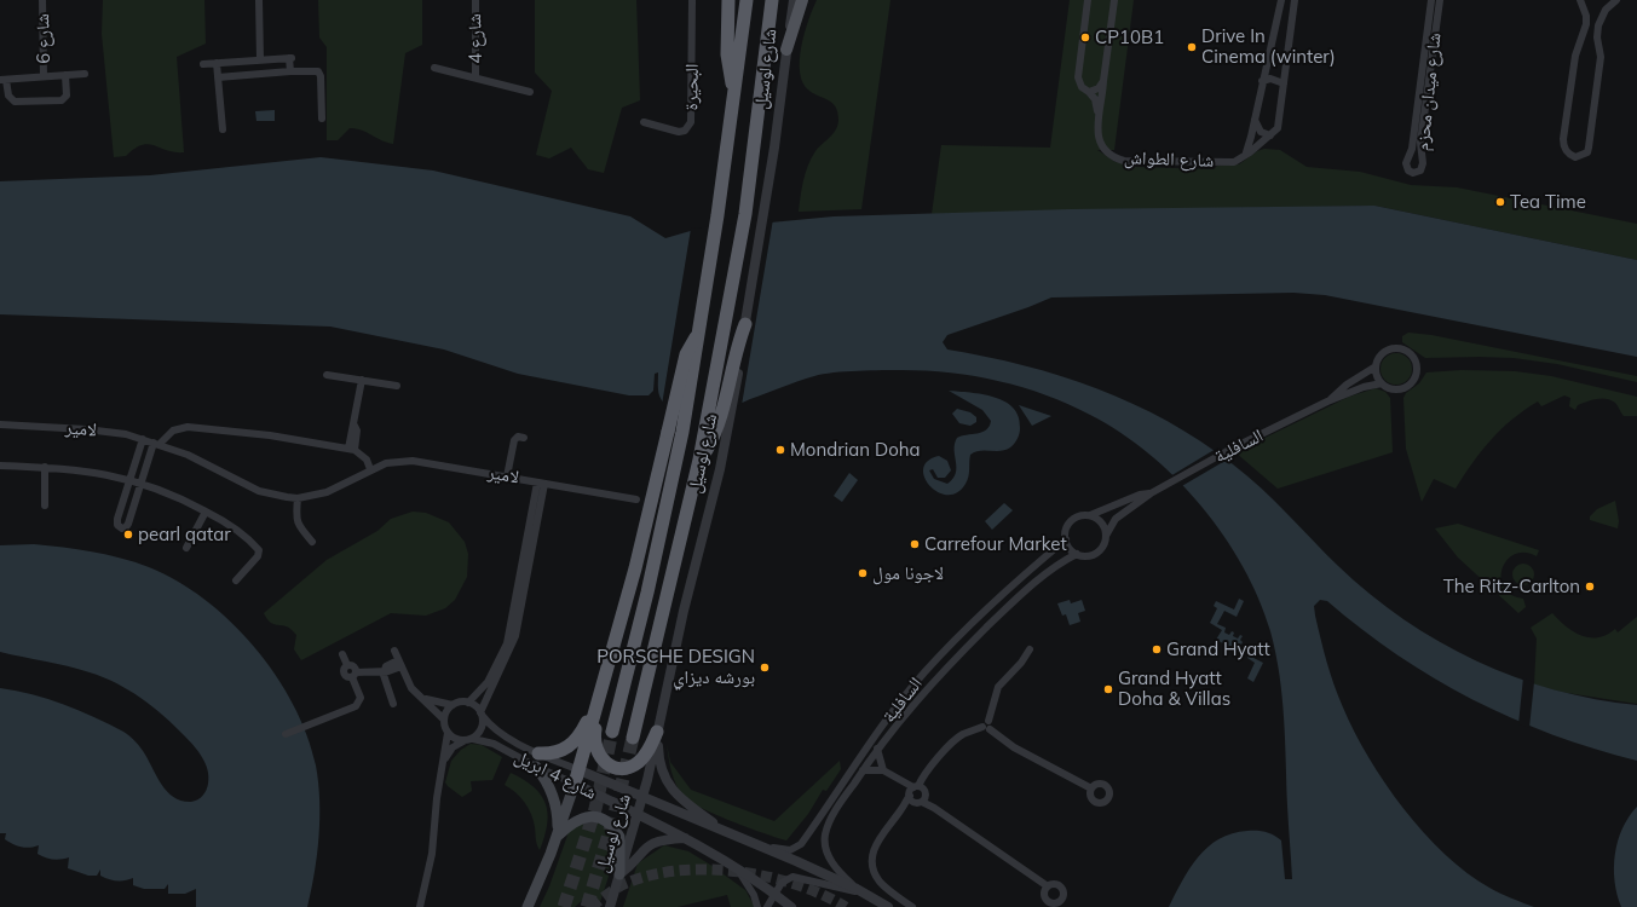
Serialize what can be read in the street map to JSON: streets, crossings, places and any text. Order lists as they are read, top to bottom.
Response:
{
  "streets": {
    "highway": ["شارع لوسيل"],
    "street": [
      "شارع 6",
      "شارع 4",
      "البحيرة",
      "شارع ميدان محزم",
      "شارع الطواش",
      "لامير",
      "السافلية",
      "شارع 4 ابريل"
    ]
  },
  "crossings": [
    ["شارع لوسيل", "السافلية"],
    ["شارع لوسيل", "شارع 4 ابريل"],
    ["السافلية", "شارع 4 ابريل"]
  ],
  "places": [
    "CP10B1",
    "Drive In Cinema (winter)",
    "Tea Time",
    "Mondrian Doha",
    "pearl qatar",
    "Carrefour Market",
    "لاجونا مول",
    "The Ritz-Carlton",
    "Grand Hyatt",
    "PORSCHE DESIGN بورشه ديزاي",
    "Grand Hyatt Doha & Villas"
  ]
}
